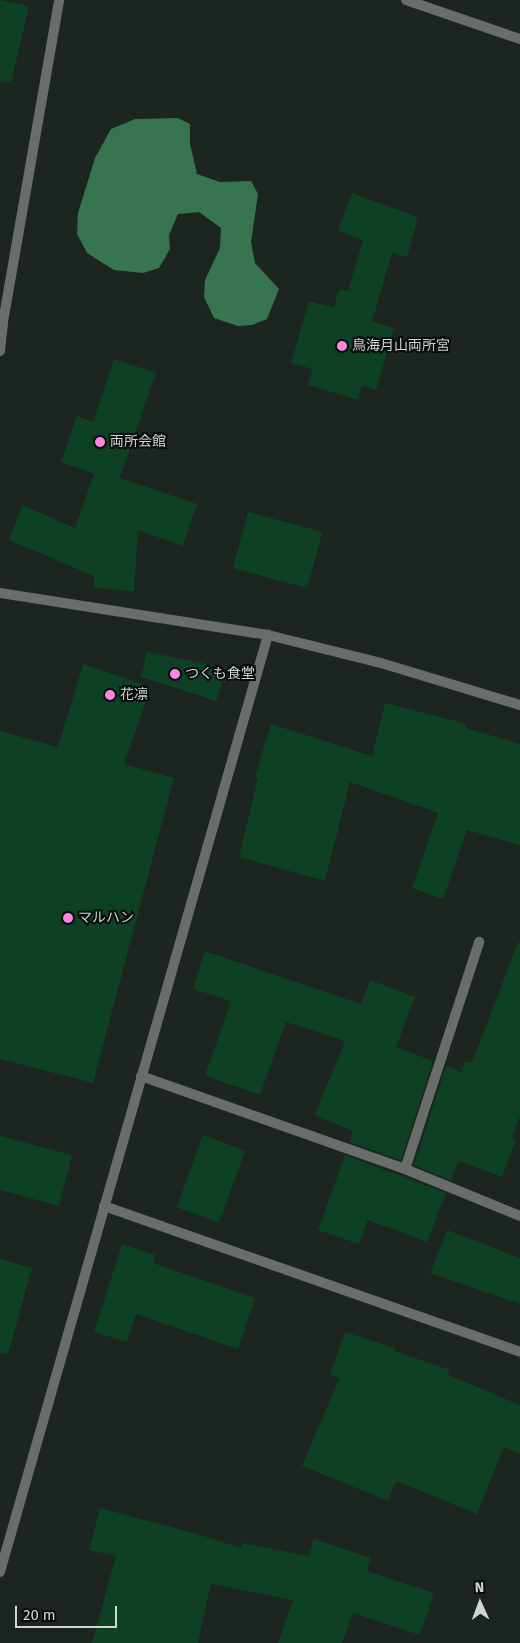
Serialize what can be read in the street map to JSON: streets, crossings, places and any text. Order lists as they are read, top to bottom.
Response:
{
  "places": [
    "鳥海月山両所宮",
    "両所会館",
    "つくも食堂",
    "花凛",
    "マルハン"
  ],
  "scale_bar": "20 m",
  "north": "top"
}
